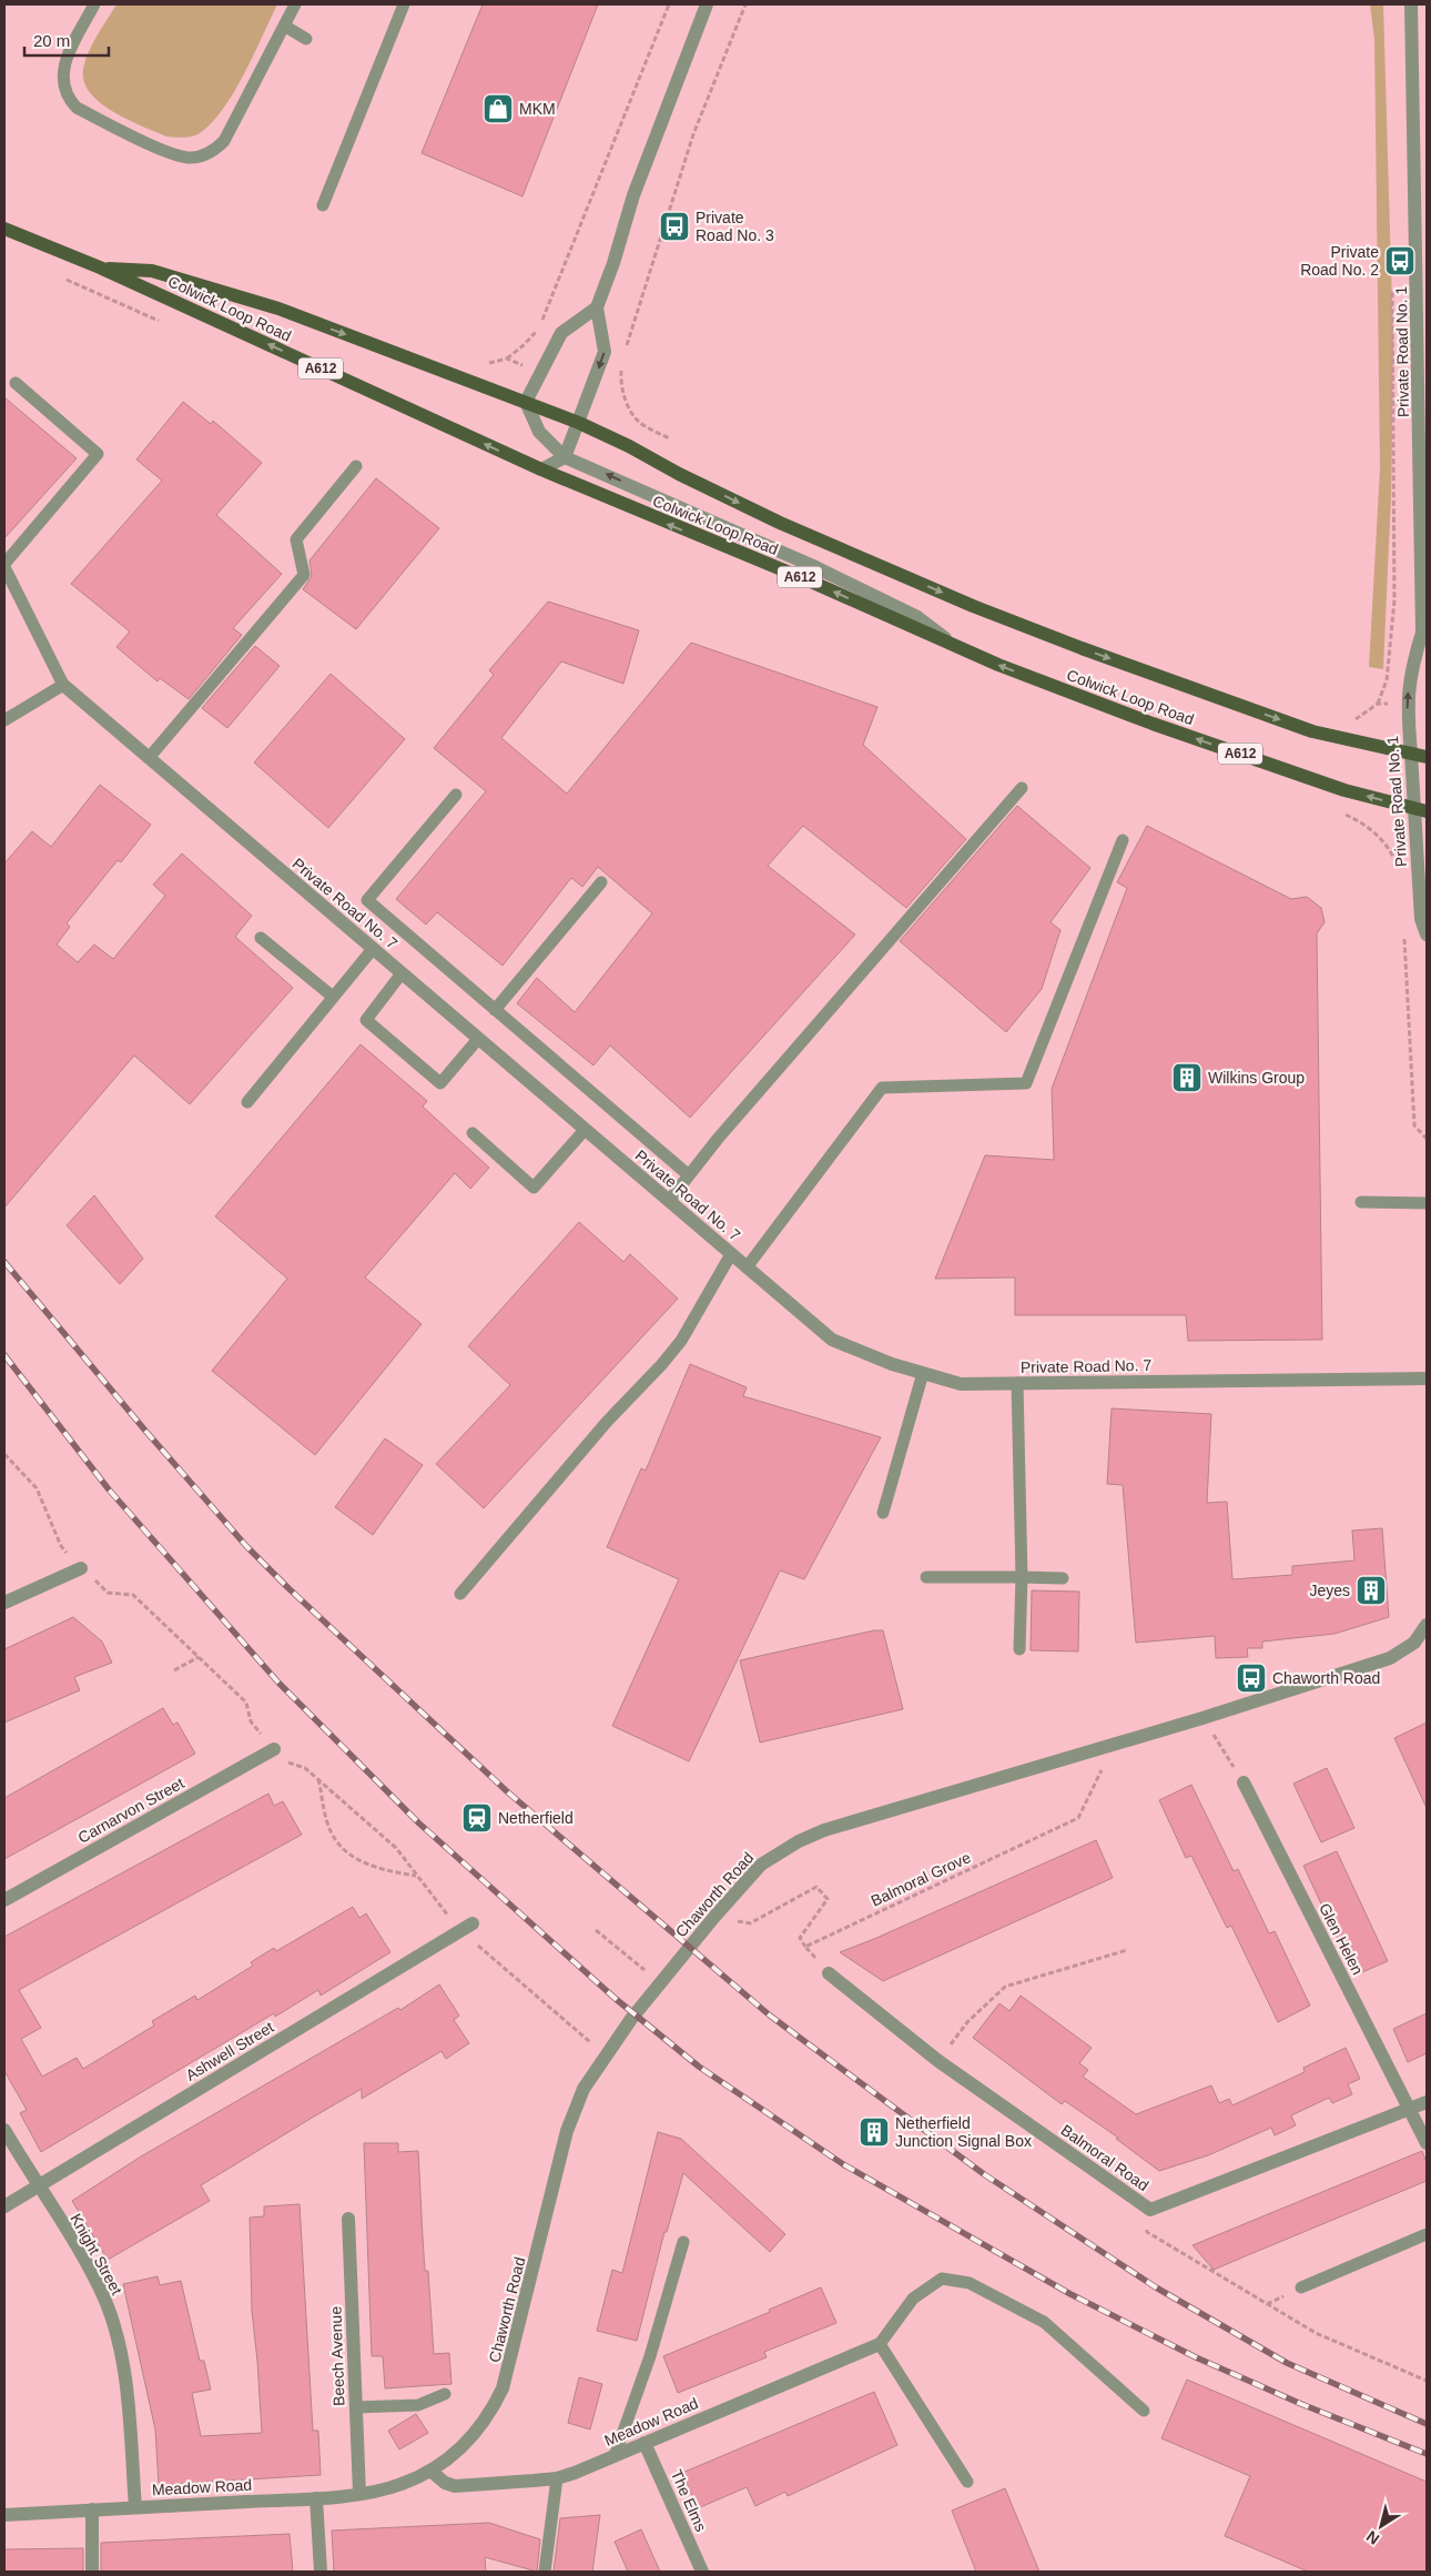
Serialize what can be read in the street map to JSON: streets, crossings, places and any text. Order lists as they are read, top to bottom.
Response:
{
  "streets": {
    "main road": ["Colwick Loop Road", "A612"],
    "street": [
      "Private Road No. 1",
      "Private Road No. 7",
      "Carnarvon Street",
      "Chaworth Road",
      "Glen Helen",
      "Ashwell Street",
      "Balmoral Road",
      "Knight Street",
      "Beech Avenue",
      "Meadow Road",
      "The Elms"
    ],
    "path": ["Balmoral Grove"]
  },
  "crossings": [
    ["Colwick Loop Road", "Private Road No. 1"],
    ["Balmoral Grove", "Chaworth Road"],
    ["Chaworth Road", "Meadow Road"],
    ["Glen Helen", "Balmoral Road"],
    ["Ashwell Street", "Knight Street"],
    ["Knight Street", "Meadow Road"],
    ["Beech Avenue", "Meadow Road"],
    ["Meadow Road", "The Elms"]
  ],
  "places": {
    "shop": ["MKM"],
    "bus stop": ["Private Road No. 3", "Private Road No. 2", "Chaworth Road"],
    "building": ["Wilkins Group", "Jeyes", "Netherfield Junction Signal Box"],
    "station": ["Netherfield"]
  },
  "scale_bar": "20 m",
  "north": "bottom left"
}
